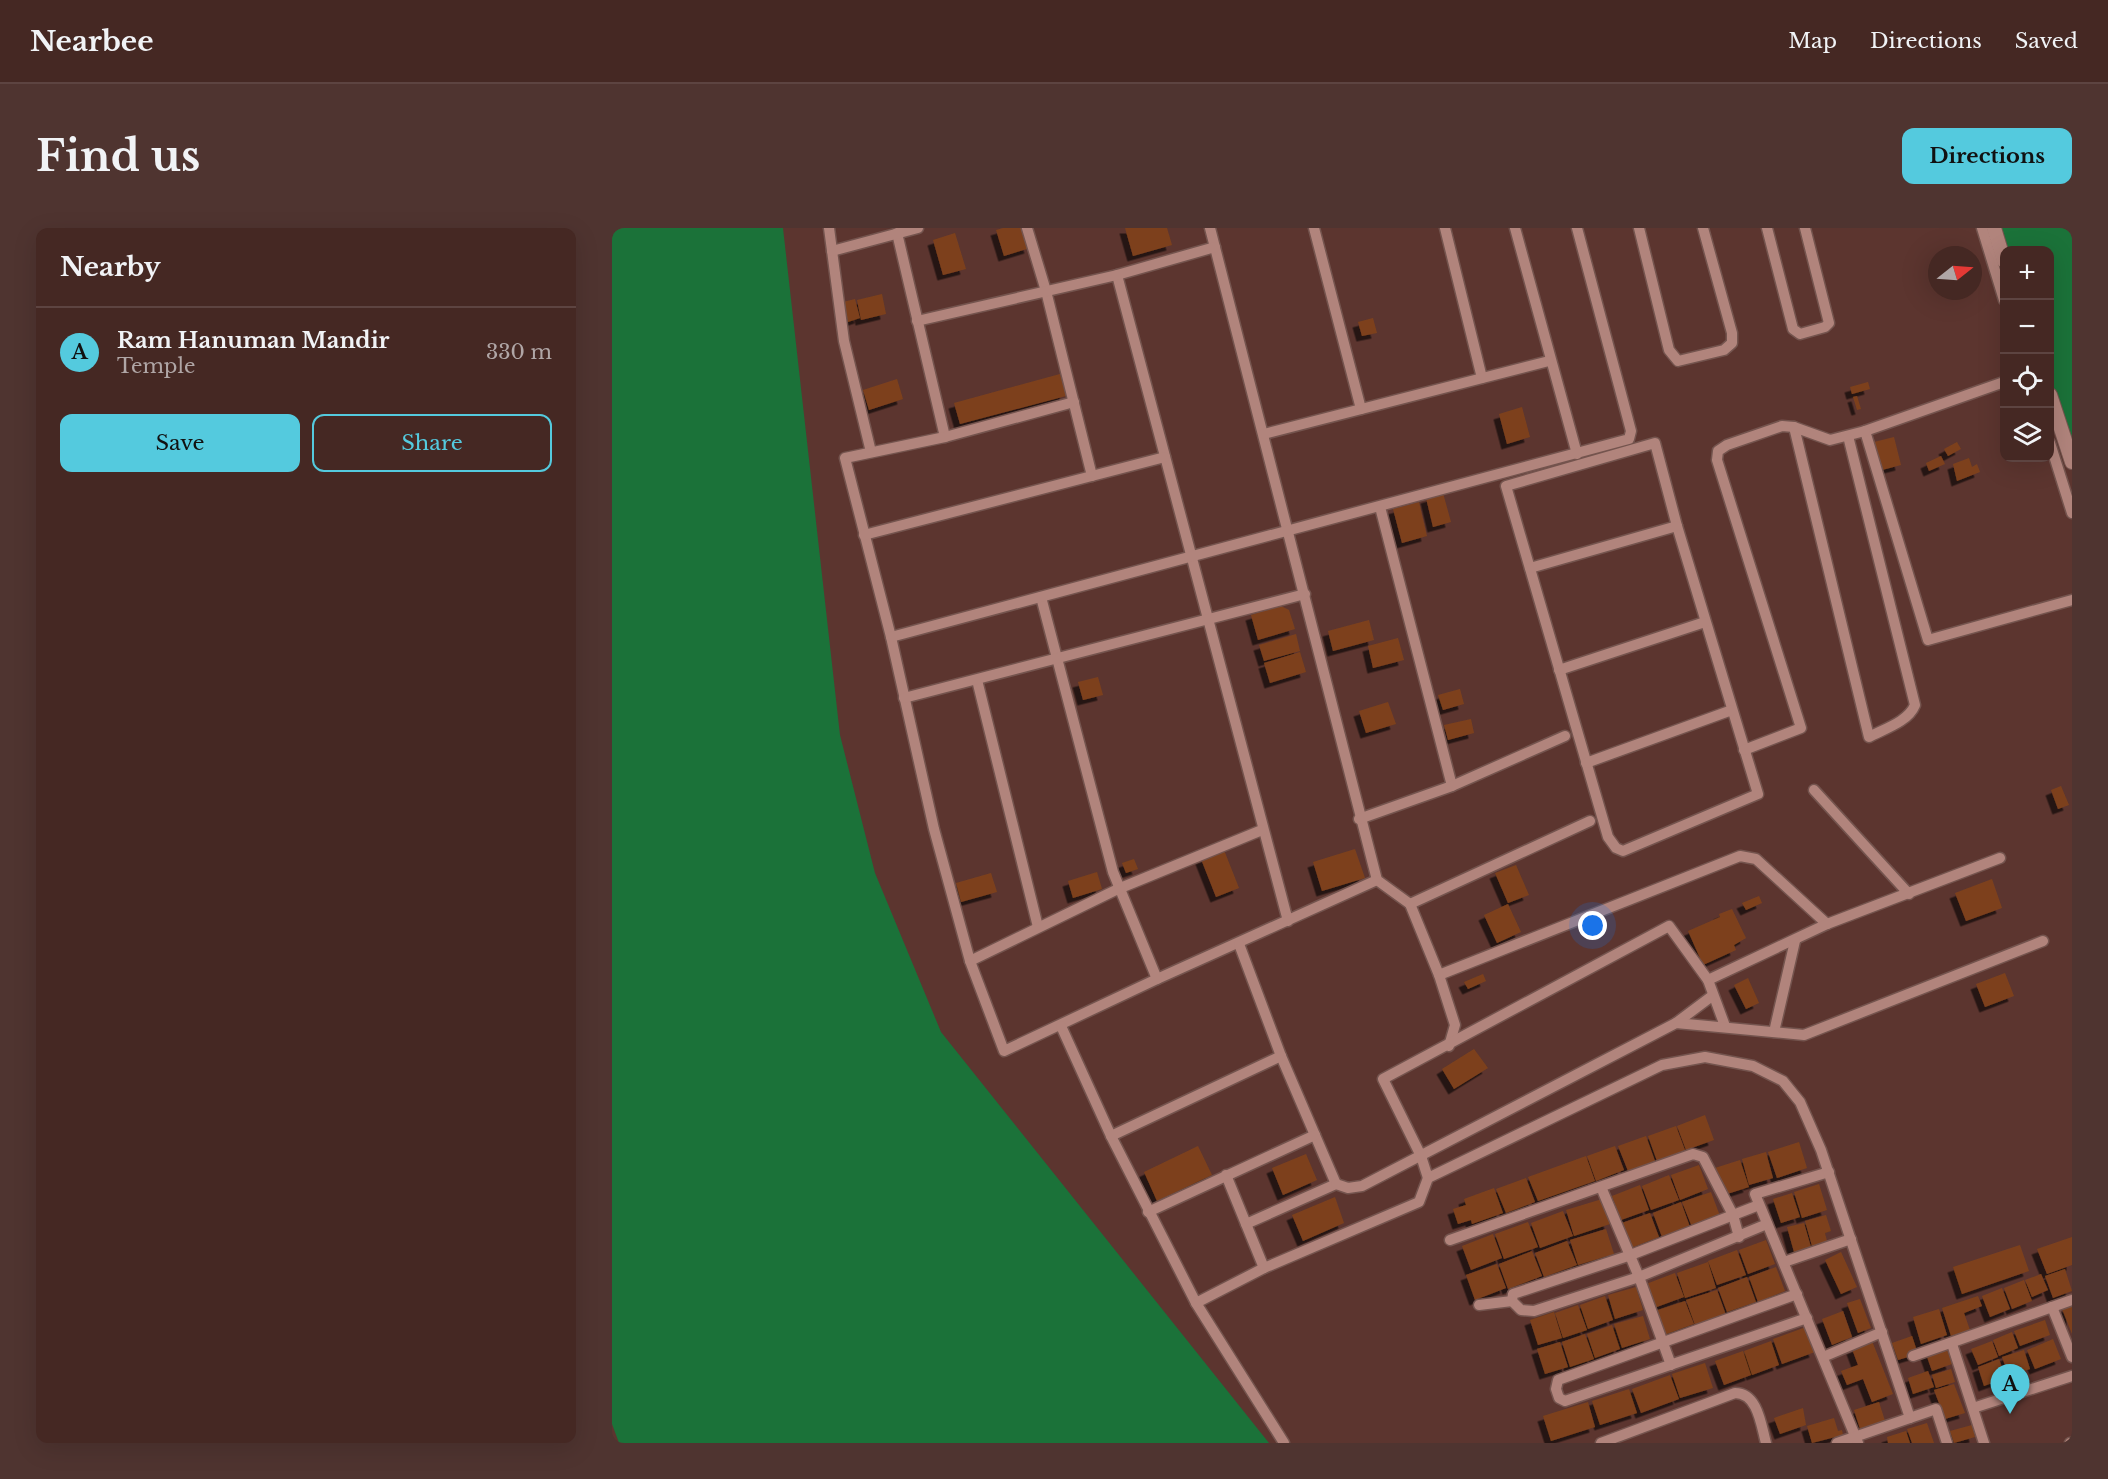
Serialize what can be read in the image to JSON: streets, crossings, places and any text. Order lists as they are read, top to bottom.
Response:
{
  "north": "right",
  "page": {
    "header": "Nearbee",
    "nav": ["Map", "Directions", "Saved"],
    "buttons": [
      "Directions",
      ["Save", "Share"]
    ],
    "title": "Find us",
    "heading": "Nearby",
    "map_buttons": ["+", "−"],
    "list": [
      {
        "mark": "A",
        "name": "Ram Hanuman Mandir",
        "note": "Temple",
        "value": "330 m"
      }
    ],
    "pins": "A"
  }
}
